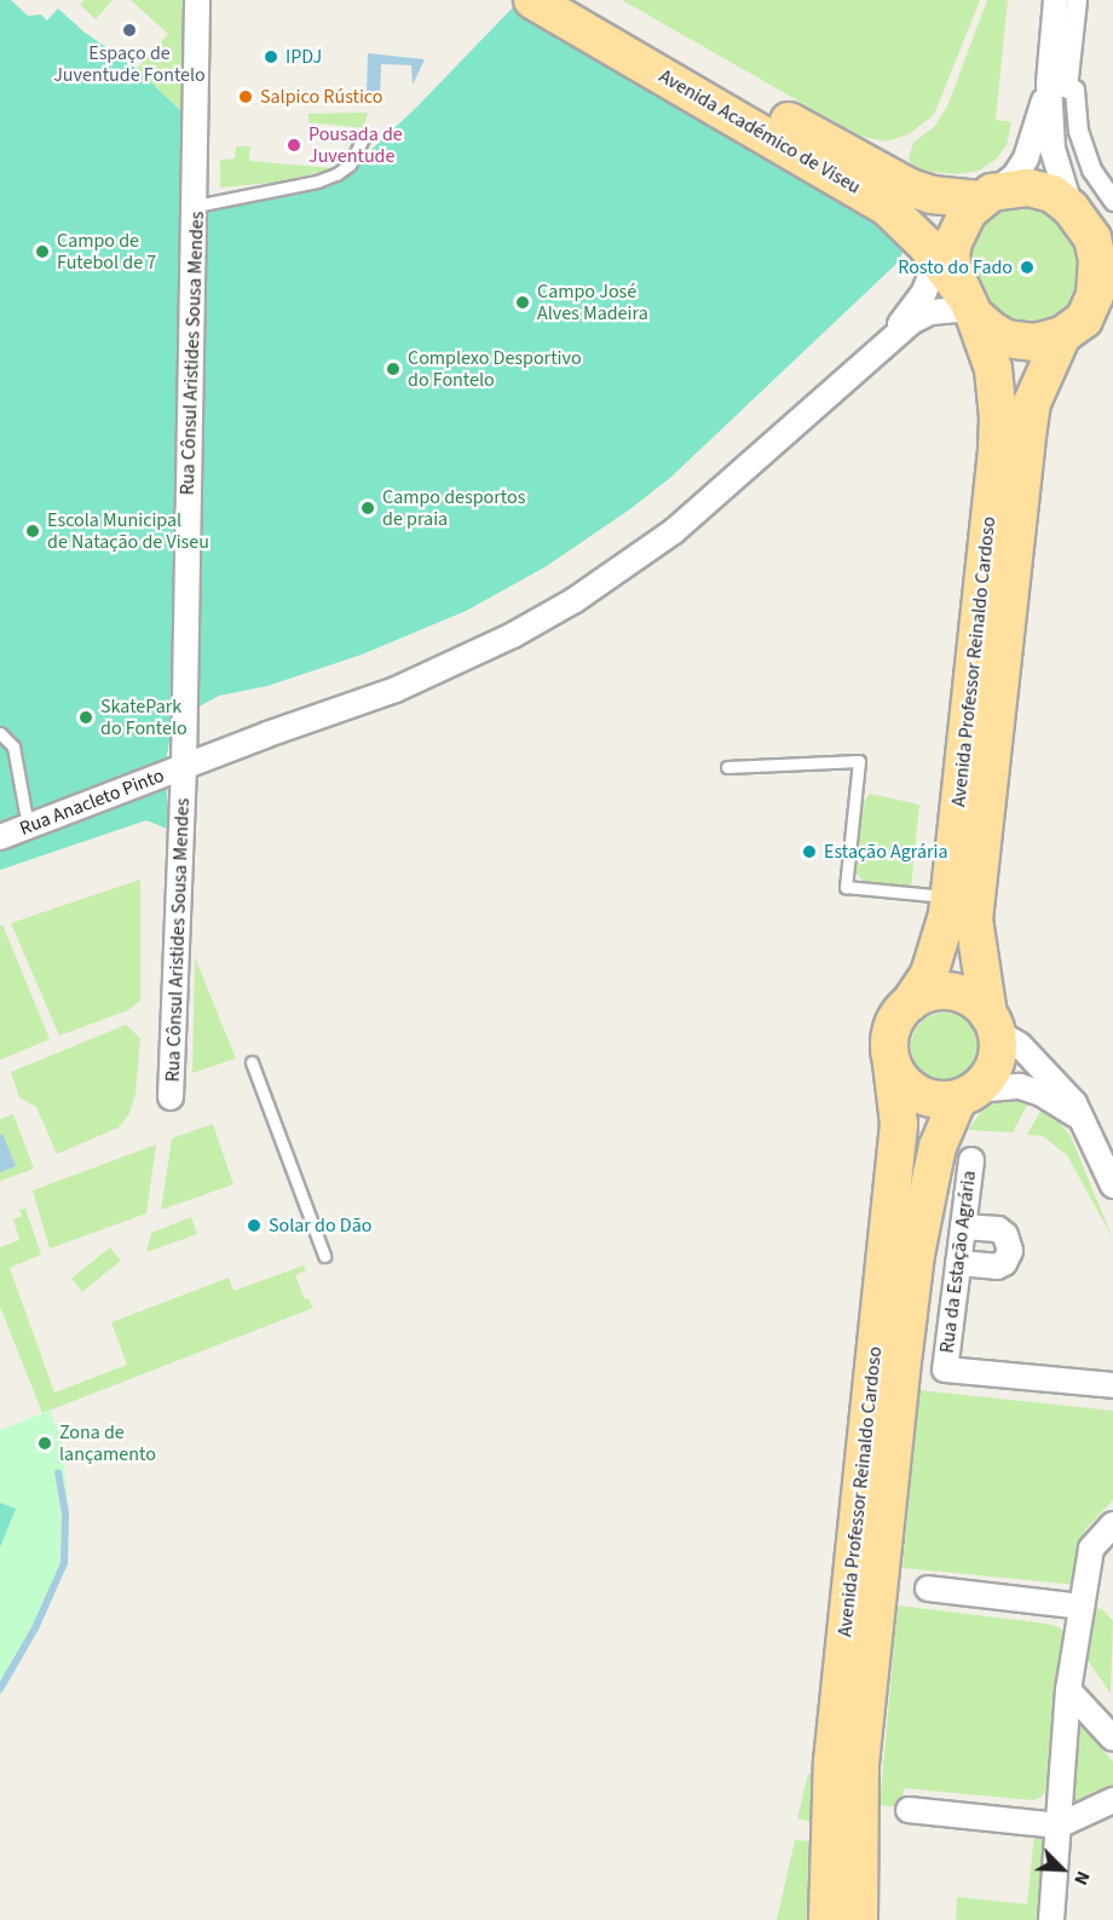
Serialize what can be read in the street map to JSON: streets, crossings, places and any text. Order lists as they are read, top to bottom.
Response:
{
  "streets": {
    "main road": ["Avenida Académico de Viseu", "Avenida Professor Reinaldo Cardoso"],
    "street": ["Rua Cônsul Aristides Sousa Mendes", "Rua Anacleto Pinto", "Rua da Estação Agrária"]
  },
  "crossings": [
    ["Avenida Académico de Viseu", "Avenida Professor Reinaldo Cardoso"],
    ["Rua Cônsul Aristides Sousa Mendes", "Rua Anacleto Pinto"]
  ],
  "places": [
    "Espaço de Juventude Fontelo",
    "IPDJ",
    "Salpico Rústico",
    "Pousada de Juventude",
    "Campo de Futebol de 7",
    "Rosto do Fado",
    "Campo José Alves Madeira",
    "Complexo Desportivo do Fontelo",
    "Campo desportos de praia",
    "Escola Municipal de Natação de Viseu",
    "SkatePark do Fontelo",
    "Estação Agrária",
    "Solar do Dão",
    "Zona de lançamento"
  ],
  "north": "bottom right"
}
